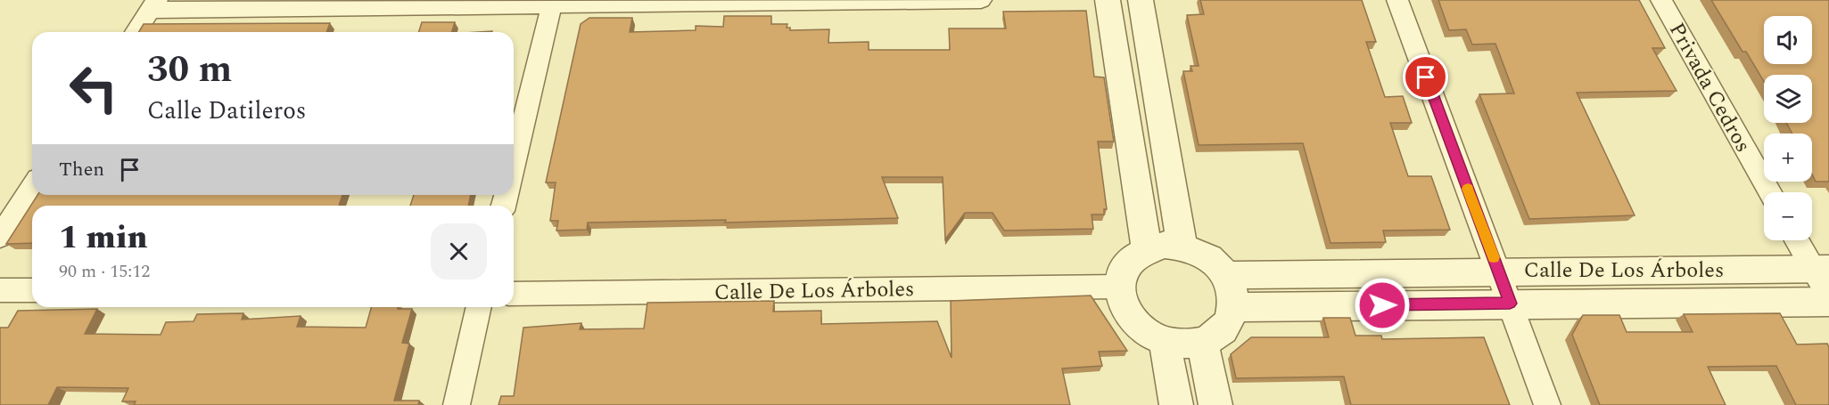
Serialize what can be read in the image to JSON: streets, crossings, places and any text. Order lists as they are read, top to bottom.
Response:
{
  "streets": {
    "street": ["Privada Cedros", "Calle De Los Árboles"]
  },
  "page": {
    "map_buttons": ["+", "−"],
    "turn": ["30 m", "Calle Datileros"],
    "then": "Then",
    "heading": ["1 min", "90 m · 15:12"]
  }
}
